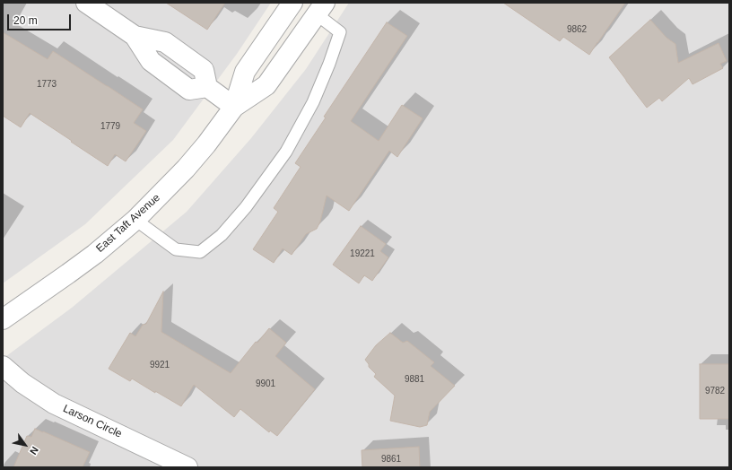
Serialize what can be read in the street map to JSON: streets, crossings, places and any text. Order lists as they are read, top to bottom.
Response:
{
  "streets": {
    "street": ["East Taft Avenue", "Larson Circle"]
  },
  "house_numbers": [
    "9862",
    "1773",
    "1779",
    "19221",
    "9921",
    "9881",
    "9901",
    "9782",
    "9861"
  ],
  "scale_bar": "20 m",
  "north": "bottom right"
}
